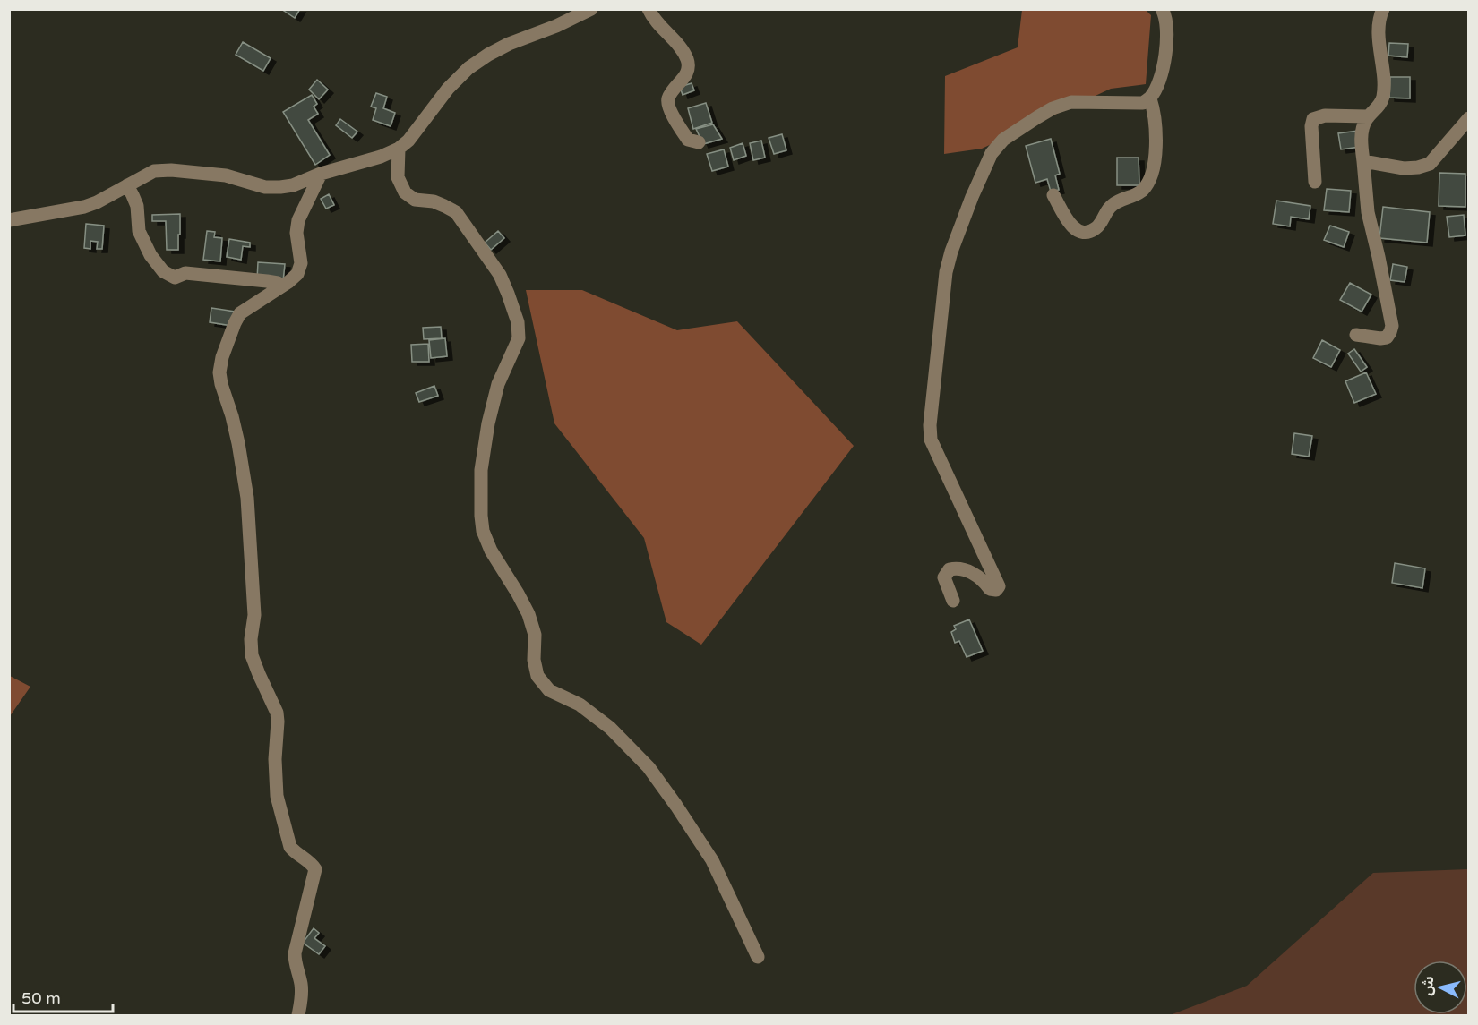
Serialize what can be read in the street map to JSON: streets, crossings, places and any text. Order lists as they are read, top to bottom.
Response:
{
  "scale_bar": "50 m",
  "north": "left"
}
